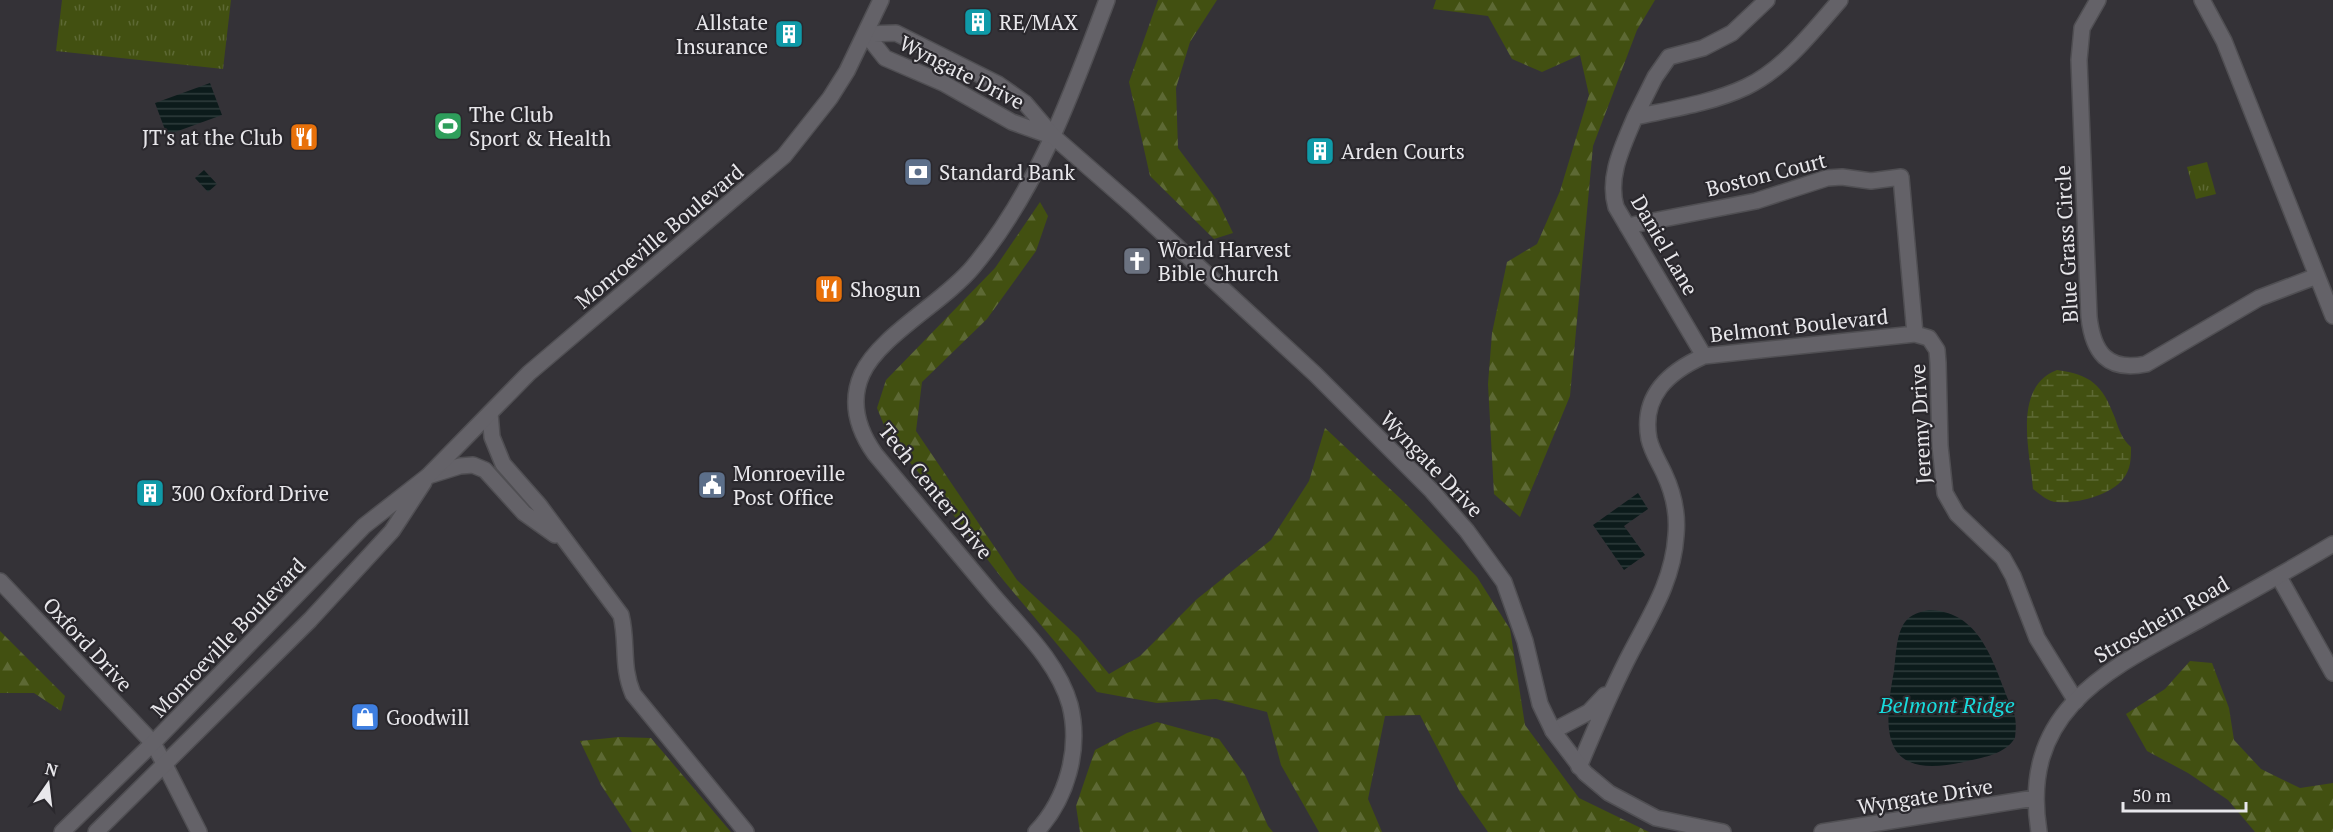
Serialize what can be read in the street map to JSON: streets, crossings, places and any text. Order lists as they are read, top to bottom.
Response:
{
  "streets": {
    "street": [
      "Wyngate Drive",
      "Boston Court",
      "Monroeville Boulevard",
      "Blue Grass Circle",
      "Daniel Lane",
      "Belmont Boulevard",
      "Jeremy Drive",
      "Tech Center Drive",
      "Stroschein Road",
      "Oxford Drive"
    ]
  },
  "crossings": [
    ["Wyngate Drive", "Monroeville Boulevard"],
    ["Wyngate Drive", "Belmont Boulevard"],
    ["Wyngate Drive", "Tech Center Drive"],
    ["Wyngate Drive", "Stroschein Road"],
    ["Boston Court", "Daniel Lane"],
    ["Boston Court", "Belmont Boulevard"],
    ["Boston Court", "Jeremy Drive"],
    ["Monroeville Boulevard", "Oxford Drive"],
    ["Daniel Lane", "Belmont Boulevard"],
    ["Belmont Boulevard", "Jeremy Drive"],
    ["Jeremy Drive", "Stroschein Road"]
  ],
  "water": ["Belmont Ridge"],
  "places": {
    "building": [
      "RE/MAX",
      "Allstate Insurance",
      "Arden Courts",
      "300 Oxford Drive"
    ],
    "sports": ["The Club Sport & Health"],
    "restaurant": ["JT's at the Club", "Shogun"],
    "bank": ["Standard Bank"],
    "church": ["World Harvest Bible Church"],
    "public building": ["Monroeville Post Office"],
    "shop": ["Goodwill"]
  },
  "scale_bar": "50 m",
  "north": "top"
}
